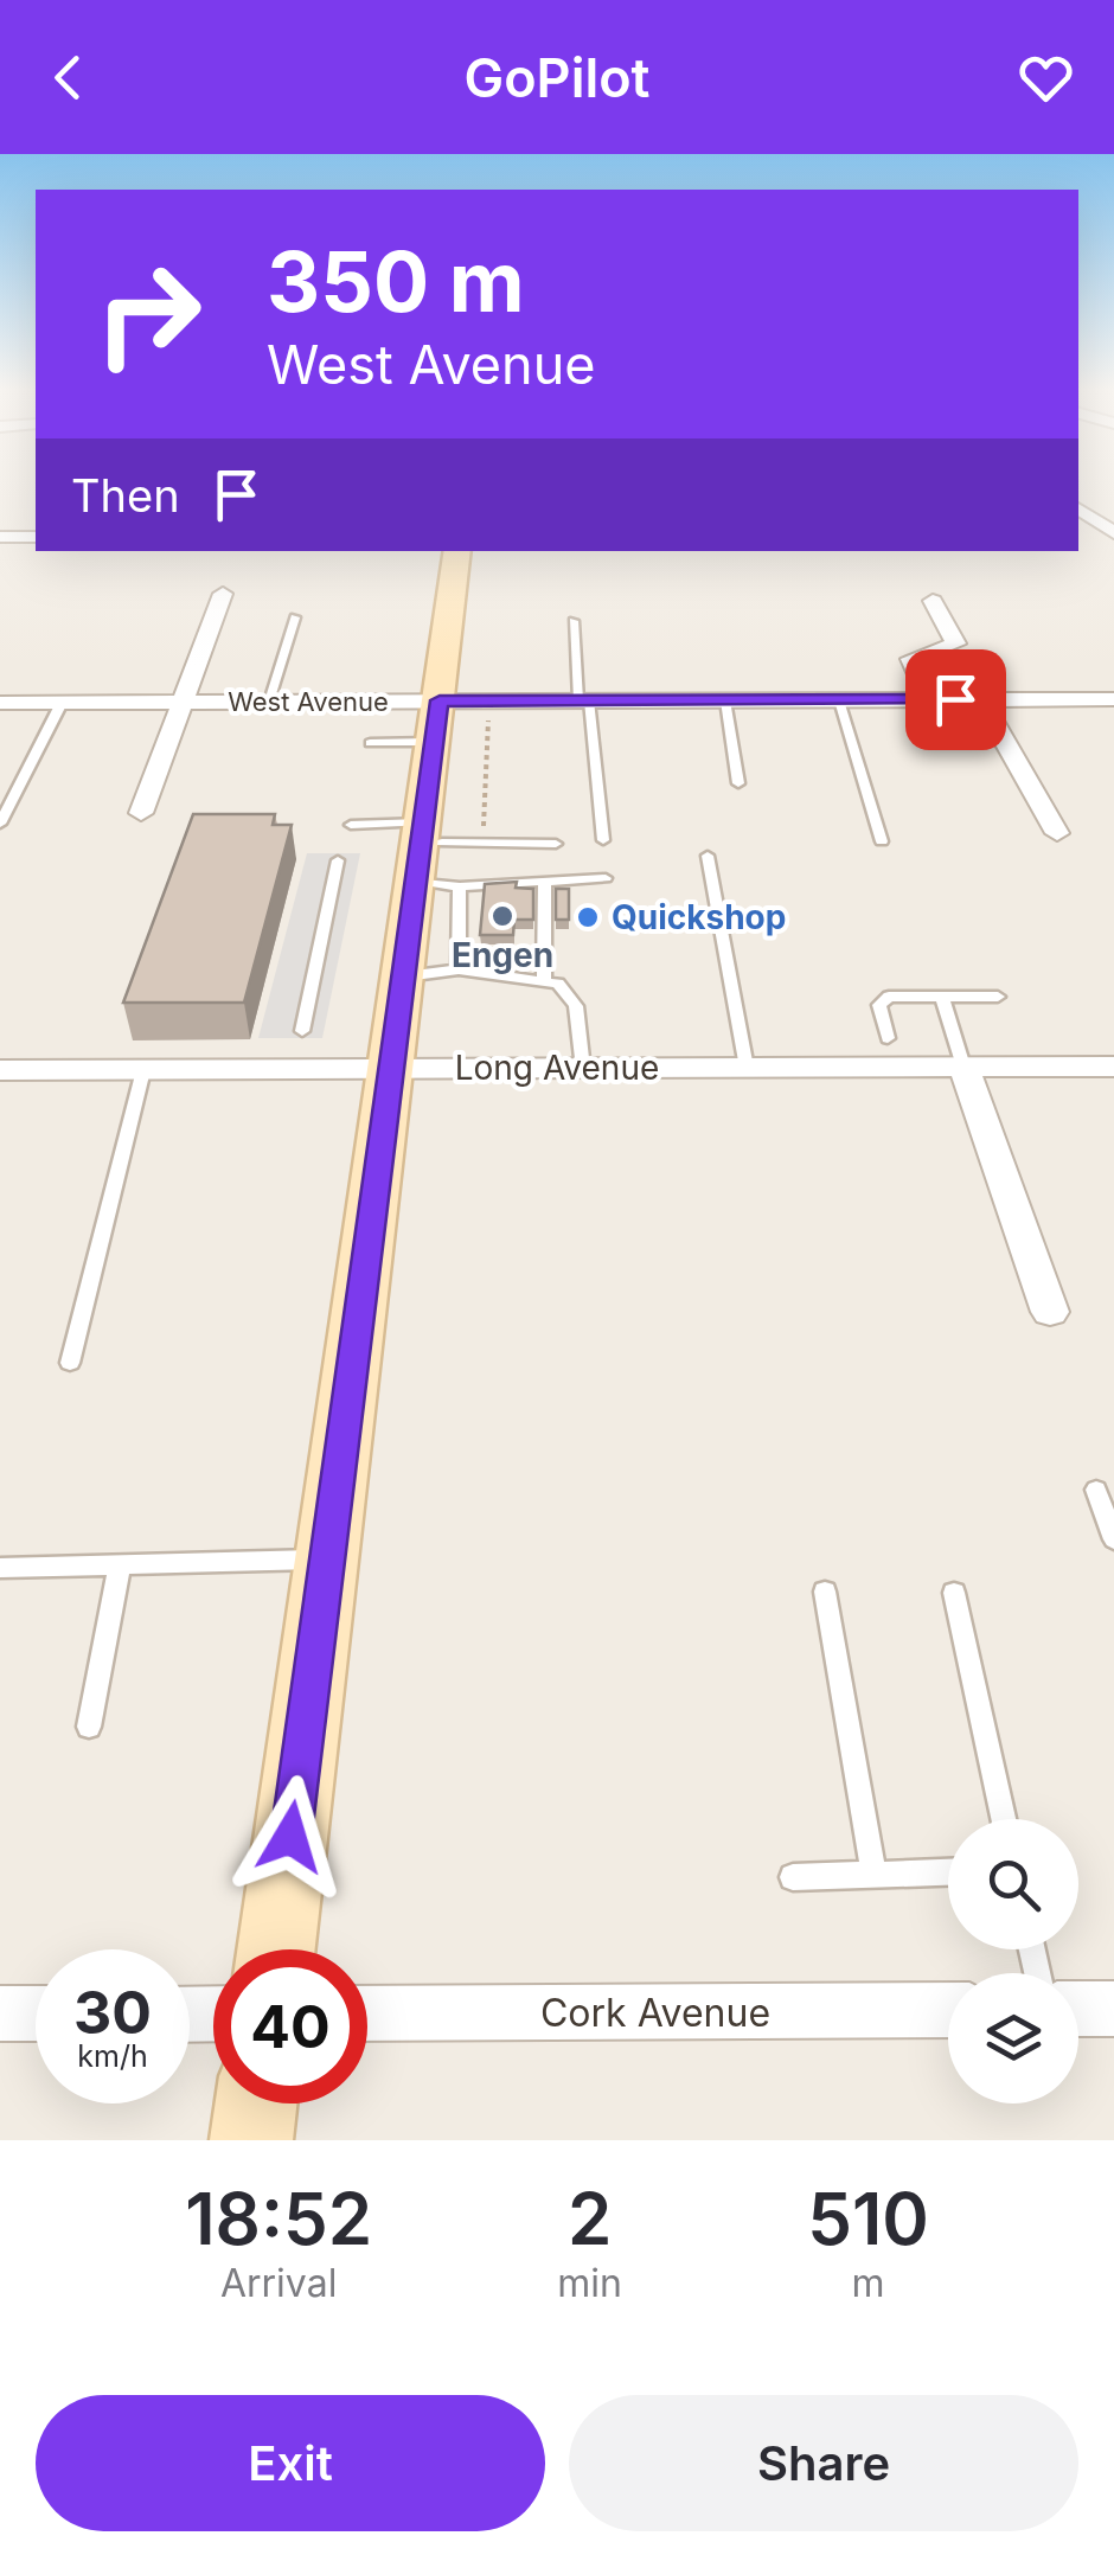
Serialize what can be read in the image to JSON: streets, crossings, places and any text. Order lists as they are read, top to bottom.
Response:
{
  "streets": {
    "street": ["West Avenue", "Long Avenue", "Cork Avenue"]
  },
  "places": ["Engen", "Quickshop"],
  "page": {
    "header": "GoPilot",
    "turn": ["350 m", "West Avenue"],
    "then": "Then",
    "speed": "30 km/h",
    "limit": "40",
    "eta": [
      "18:52",
      "Arrival",
      "2",
      "min",
      "510",
      "m"
    ],
    "buttons": ["Exit", "Share"]
  }
}
